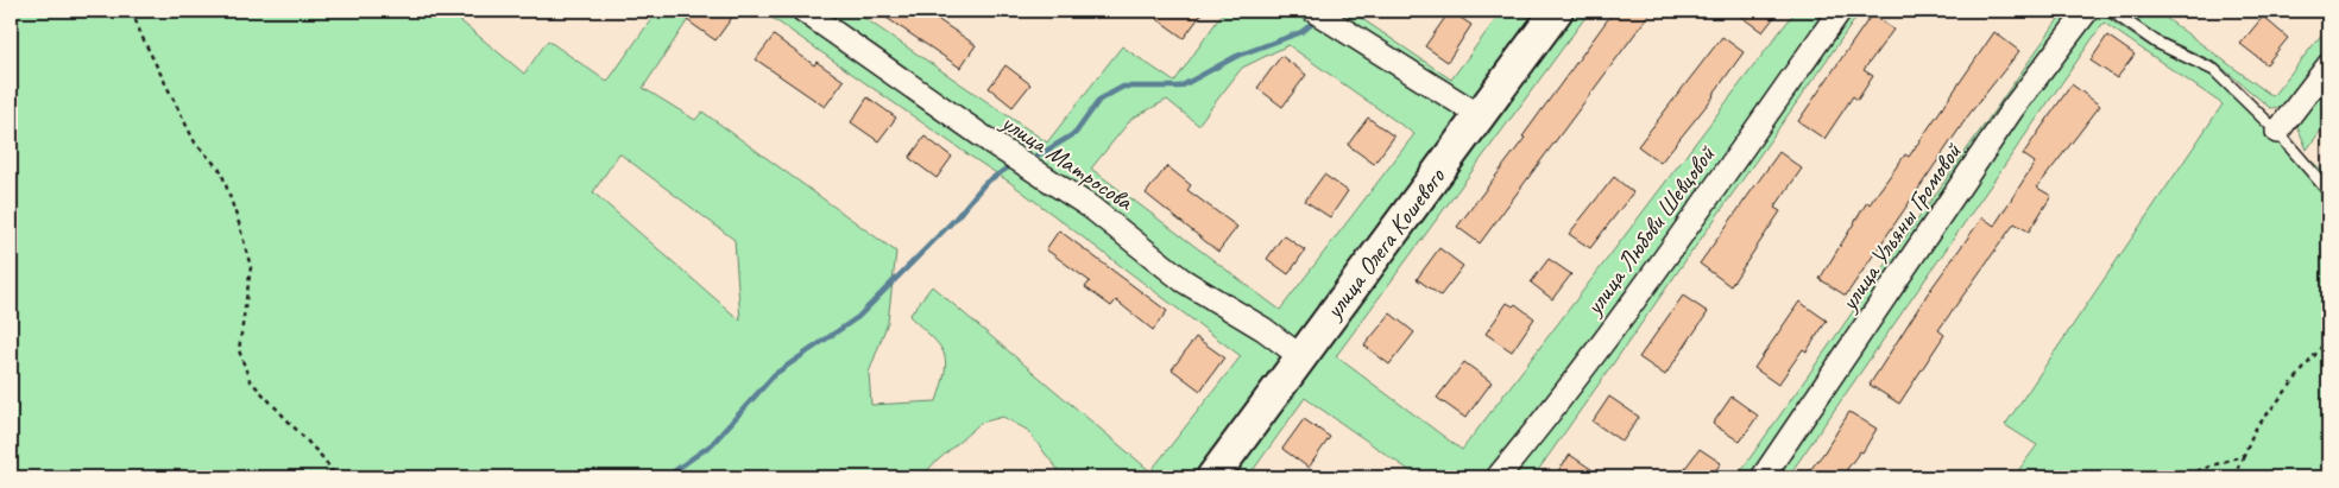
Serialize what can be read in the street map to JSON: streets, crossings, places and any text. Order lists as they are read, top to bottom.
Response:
{
  "streets": {
    "street": [
      "улица Матросова",
      "улица Ульяны Громовой",
      "улица Любови Шевцовой",
      "улица Олега Кошевого"
    ]
  },
  "crossings": [
    ["улица Матросова", "улица Олега Кошевого"]
  ]
}
